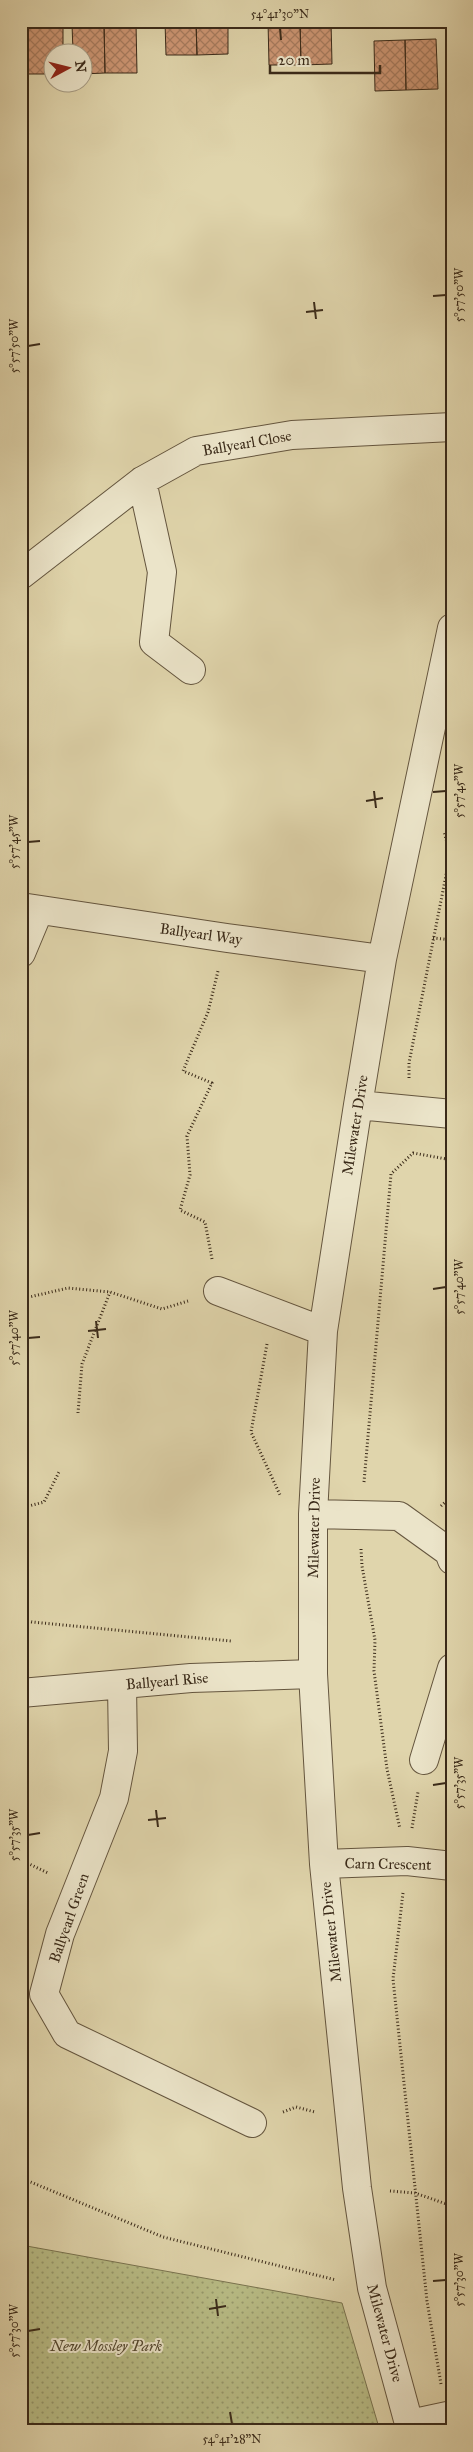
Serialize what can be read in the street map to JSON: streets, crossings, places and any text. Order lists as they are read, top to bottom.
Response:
{
  "streets": {
    "street": [
      "Ballyearl Close",
      "Ballyearl Way",
      "Milewater Drive",
      "Ballyearl Rise",
      "Carn Crescent",
      "Ballyearl Green"
    ]
  },
  "crossings": [
    ["Ballyearl Way", "Milewater Drive"],
    ["Milewater Drive", "Ballyearl Rise"],
    ["Milewater Drive", "Carn Crescent"],
    ["Ballyearl Rise", "Ballyearl Green"]
  ],
  "parks": ["New Mossley Park"],
  "scale_bar": "20 m",
  "north": "right",
  "coordinates": [
    "54°41'30\"N",
    "5°57'50\"W",
    "5°57'45\"W",
    "5°57'40\"W",
    "5°57'35\"W",
    "5°57'30\"W",
    "54°41'28\"N"
  ]
}
